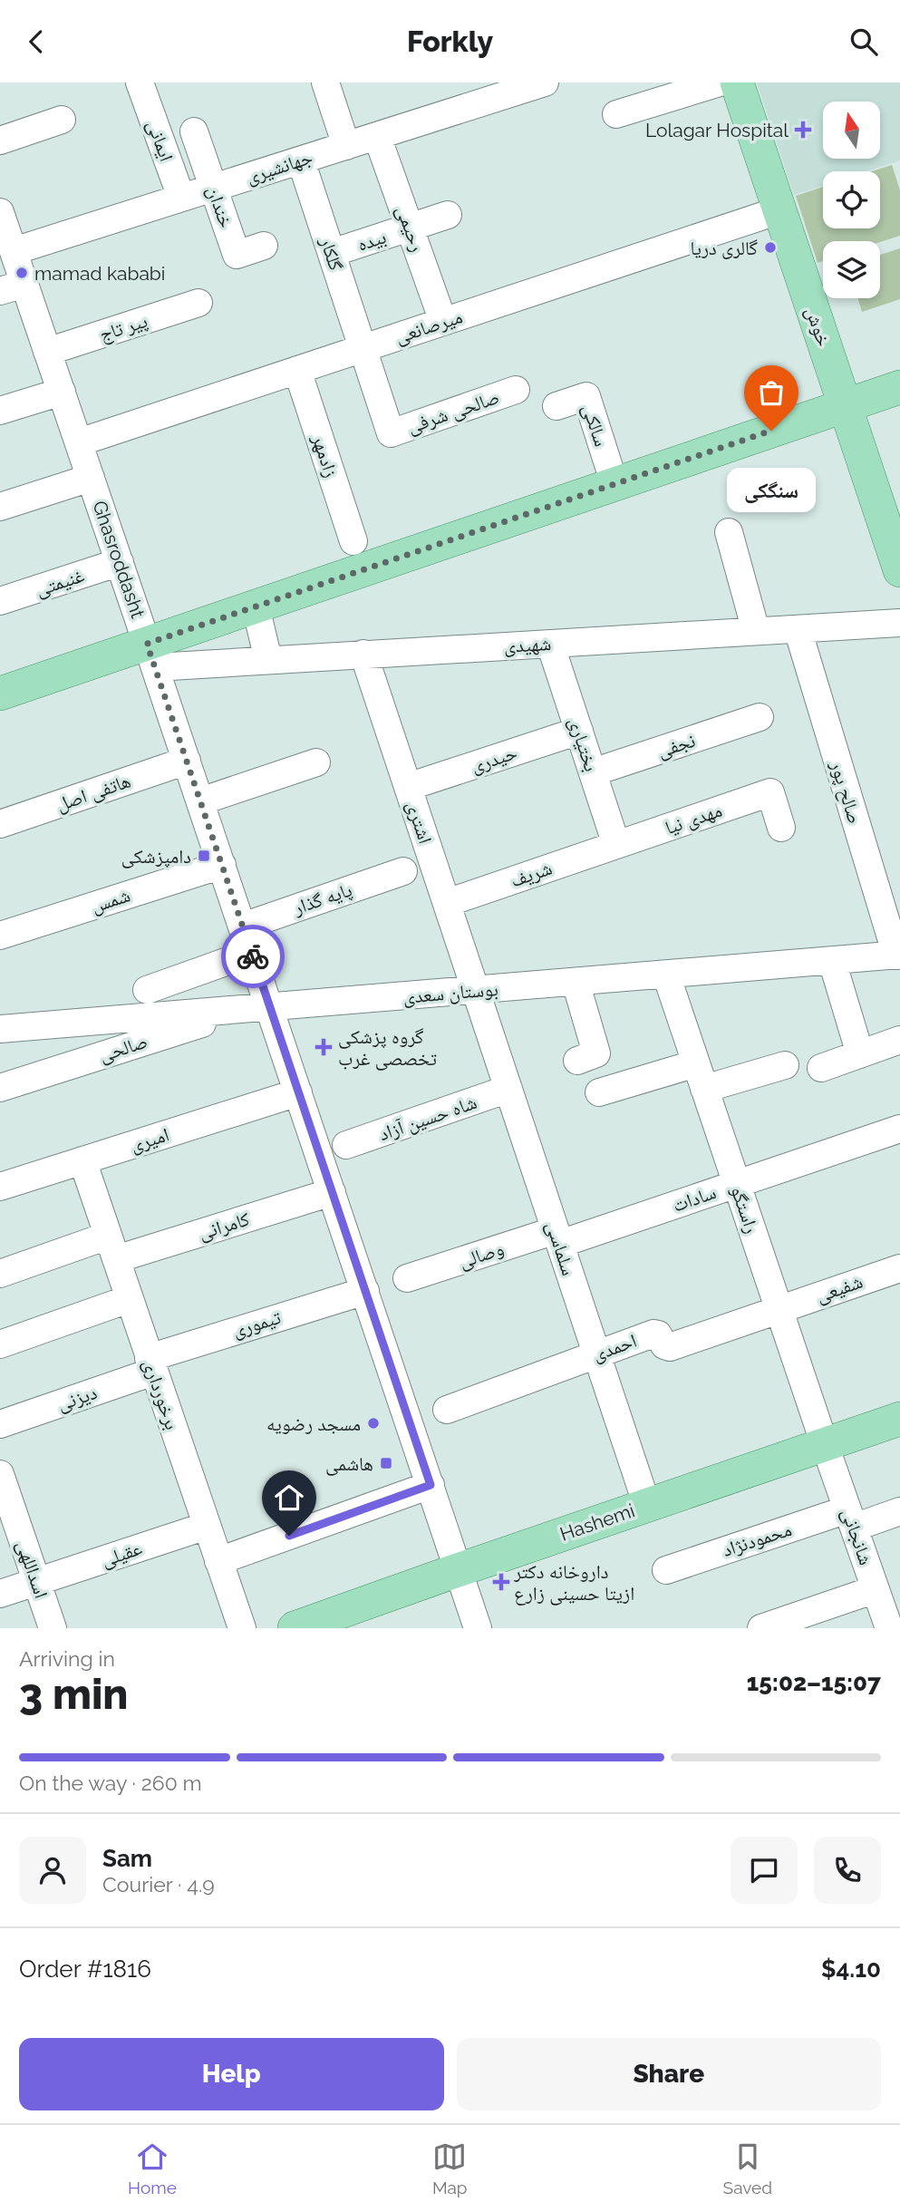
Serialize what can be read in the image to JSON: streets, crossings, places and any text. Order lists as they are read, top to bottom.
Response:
{
  "streets": {
    "main road": ["خوش", "Hashemi"],
    "street": [
      "ایمانی",
      "جهانشیری",
      "خندان",
      "رحیمی",
      "بیده",
      "گلکار",
      "میرصانعی",
      "پیر تاج",
      "صالحی شرفی",
      "سالکی",
      "زادمهر",
      "Ghasroddasht",
      "غنیمتی",
      "شهیدی",
      "بختیاری",
      "نجفی",
      "حیدری",
      "هاتفی اصل",
      "صالح پور",
      "مهدی نیا",
      "اشتری",
      "شریف",
      "پایه گذار",
      "شمس",
      "بوستان سعدی",
      "صالحی",
      "شاه حسین آزاد",
      "امیری",
      "سادات",
      "راستگو",
      "کامرانی",
      "سلماسی",
      "وصالی",
      "شفیعی",
      "تیموری",
      "احمدی",
      "برخورداری",
      "دیزنی",
      "شانجانی",
      "محمودنژاد",
      "عقیلی",
      "اسداللهی"
    ]
  },
  "crossings": [
    ["ایمانی", "جهانشیری"],
    ["جهانشیری", "خندان"],
    ["جهانشیری", "رحیمی"],
    ["جهانشیری", "گلکار"],
    ["جهانشیری", "Ghasroddasht"],
    ["رحیمی", "بیده"],
    ["رحیمی", "میرصانعی"],
    ["بیده", "گلکار"],
    ["گلکار", "میرصانعی"],
    ["گلکار", "صالحی شرفی"],
    ["میرصانعی", "خوش"],
    ["میرصانعی", "زادمهر"],
    ["میرصانعی", "Ghasroddasht"],
    ["پیر تاج", "Ghasroddasht"],
    ["Ghasroddasht", "غنیمتی"],
    ["Ghasroddasht", "شهیدی"],
    ["Ghasroddasht", "هاتفی اصل"],
    ["Ghasroddasht", "پایه گذار"],
    ["Ghasroddasht", "شمس"],
    ["Ghasroddasht", "بوستان سعدی"],
    ["Ghasroddasht", "صالحی"],
    ["Ghasroddasht", "امیری"],
    ["Ghasroddasht", "کامرانی"],
    ["Ghasroddasht", "تیموری"],
    ["Ghasroddasht", "Hashemi"],
    ["شهیدی", "بختیاری"],
    ["شهیدی", "صالح پور"],
    ["شهیدی", "اشتری"],
    ["بختیاری", "نجفی"],
    ["بختیاری", "حیدری"],
    ["بختیاری", "مهدی نیا"],
    ["بختیاری", "شریف"],
    ["حیدری", "اشتری"],
    ["صالح پور", "بوستان سعدی"],
    ["مهدی نیا", "شریف"],
    ["اشتری", "شریف"],
    ["اشتری", "بوستان سعدی"],
    ["اشتری", "سلماسی"],
    ["بوستان سعدی", "صالحی"],
    ["بوستان سعدی", "راستگو"],
    ["بوستان سعدی", "سلماسی"],
    ["شاه حسین آزاد", "سلماسی"],
    ["امیری", "برخورداری"],
    ["سادات", "راستگو"],
    ["سادات", "سلماسی"],
    ["سادات", "وصالی"],
    ["راستگو", "شفیعی"],
    ["راستگو", "احمدی"],
    ["راستگو", "Hashemi"],
    ["راستگو", "شانجانی"],
    ["کامرانی", "برخورداری"],
    ["سلماسی", "وصالی"],
    ["سلماسی", "احمدی"],
    ["سلماسی", "Hashemi"],
    ["شفیعی", "احمدی"],
    ["تیموری", "برخورداری"],
    ["تیموری", "دیزنی"],
    ["برخورداری", "دیزنی"],
    ["برخورداری", "عقیلی"],
    ["Hashemi", "شانجانی"],
    ["شانجانی", "محمودنژاد"],
    ["عقیلی", "اسداللهی"]
  ],
  "places": {
    "health": ["Lolagar Hospital", "گروه پزشکی تخصصی غرب", "داروخانه دکتر ازیتا حسینی زارع"],
    "other": [
      "گالری دریا",
      "mamad kababi",
      "سنگکی",
      "مسجد رضویه"
    ],
    "transit": ["دامپزشکی", "هاشمی"]
  },
  "north": "top",
  "page": {
    "header": "Forkly",
    "bubble": "سنگکی",
    "heading": ["3 min", "Arriving in", "15:02–15:07"],
    "panel": [
      "Sam",
      "Courier · 4.9",
      "Order #1816",
      "$4.10"
    ],
    "bar": "On the way · 260 m",
    "buttons": ["Help", "Share"],
    "tabs": ["Home", "Map", "Saved"]
  }
}
